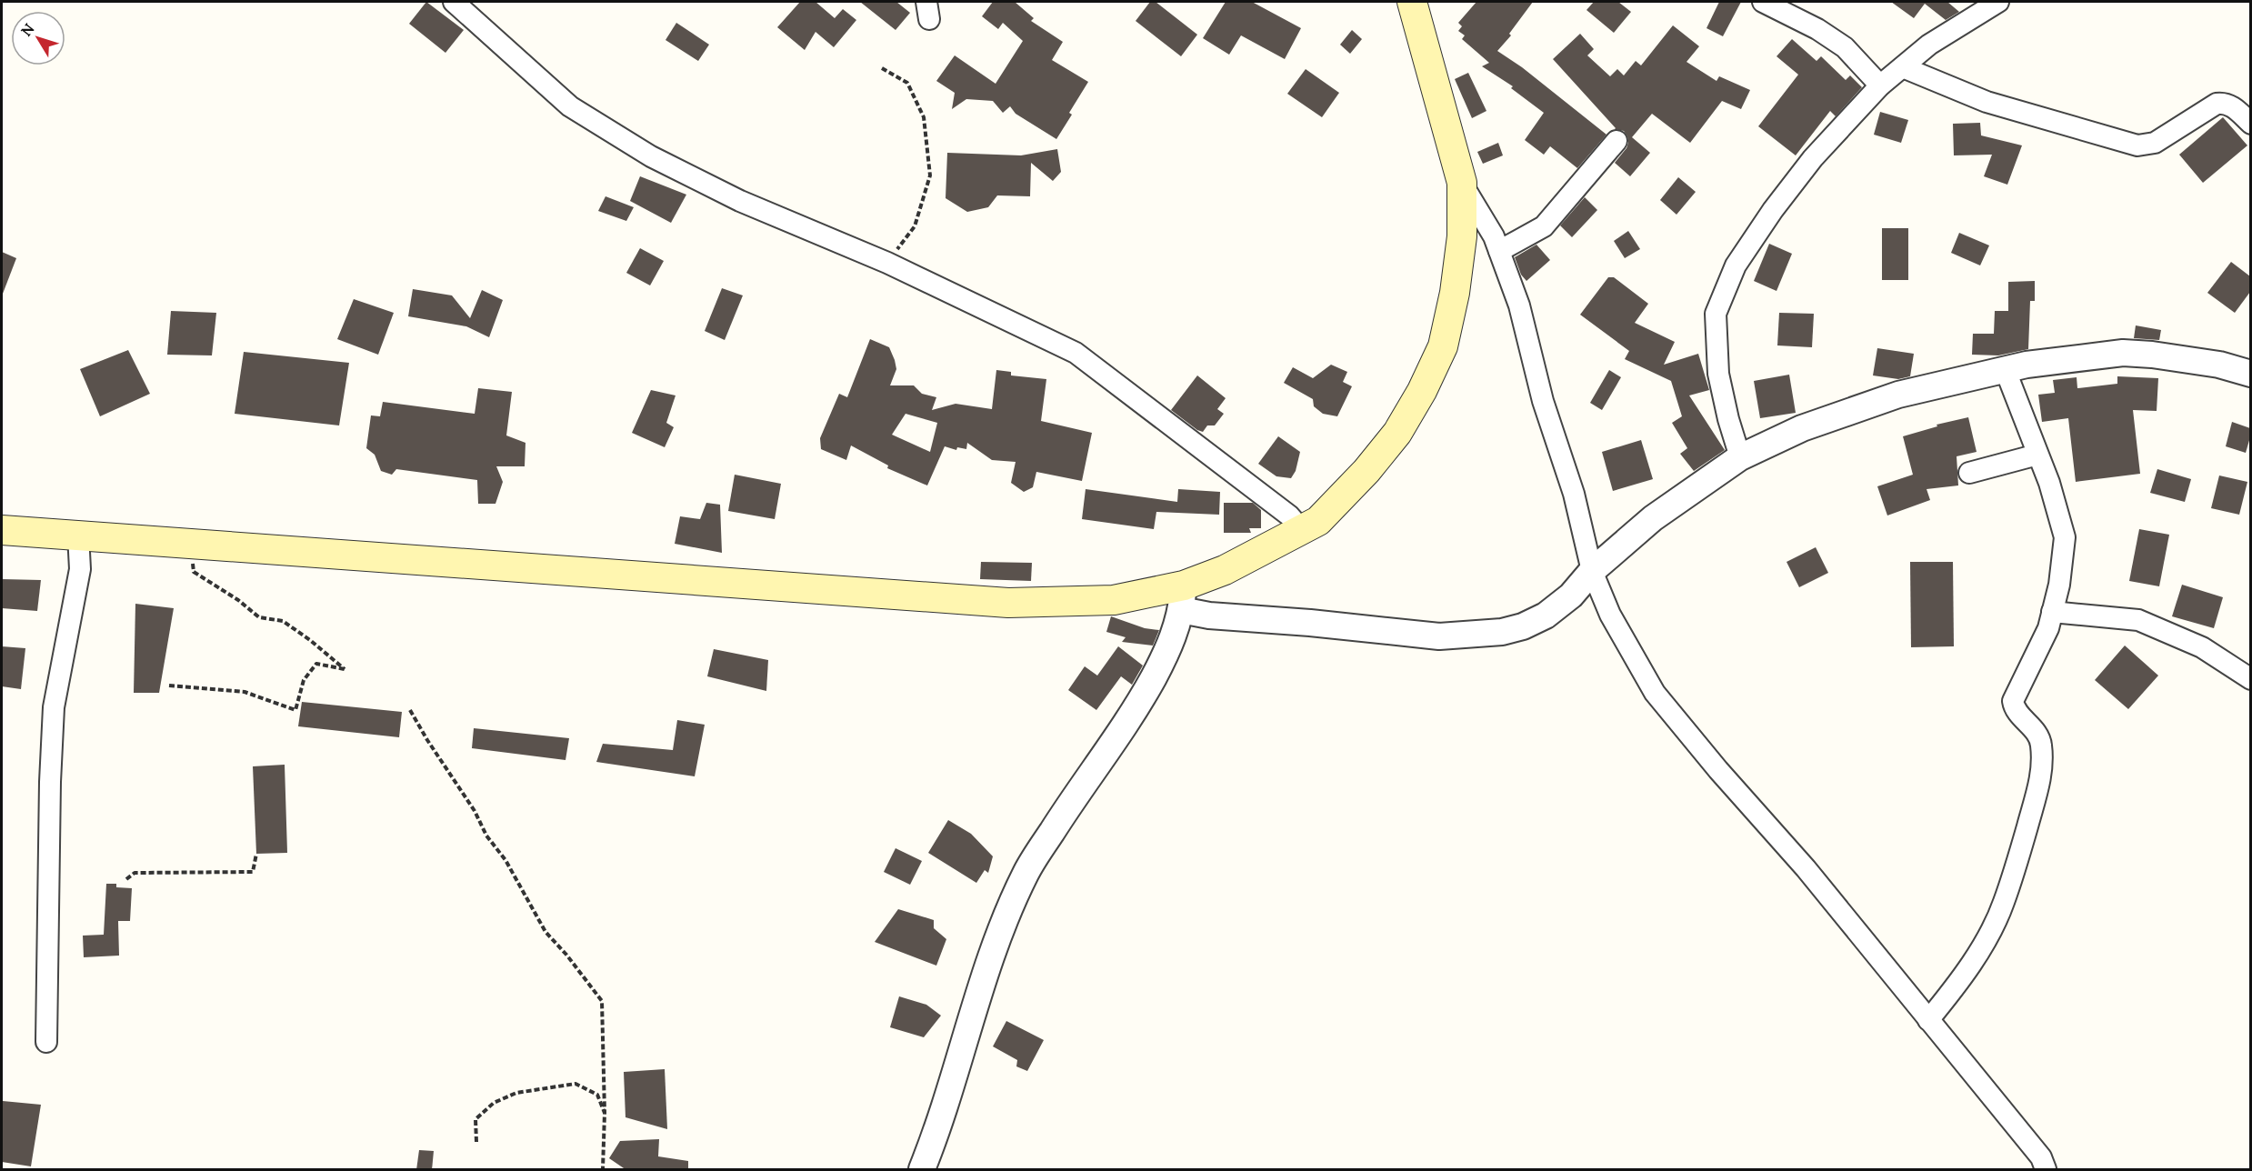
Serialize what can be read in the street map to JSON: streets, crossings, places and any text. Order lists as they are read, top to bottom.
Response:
{
  "north": "top left"
}
